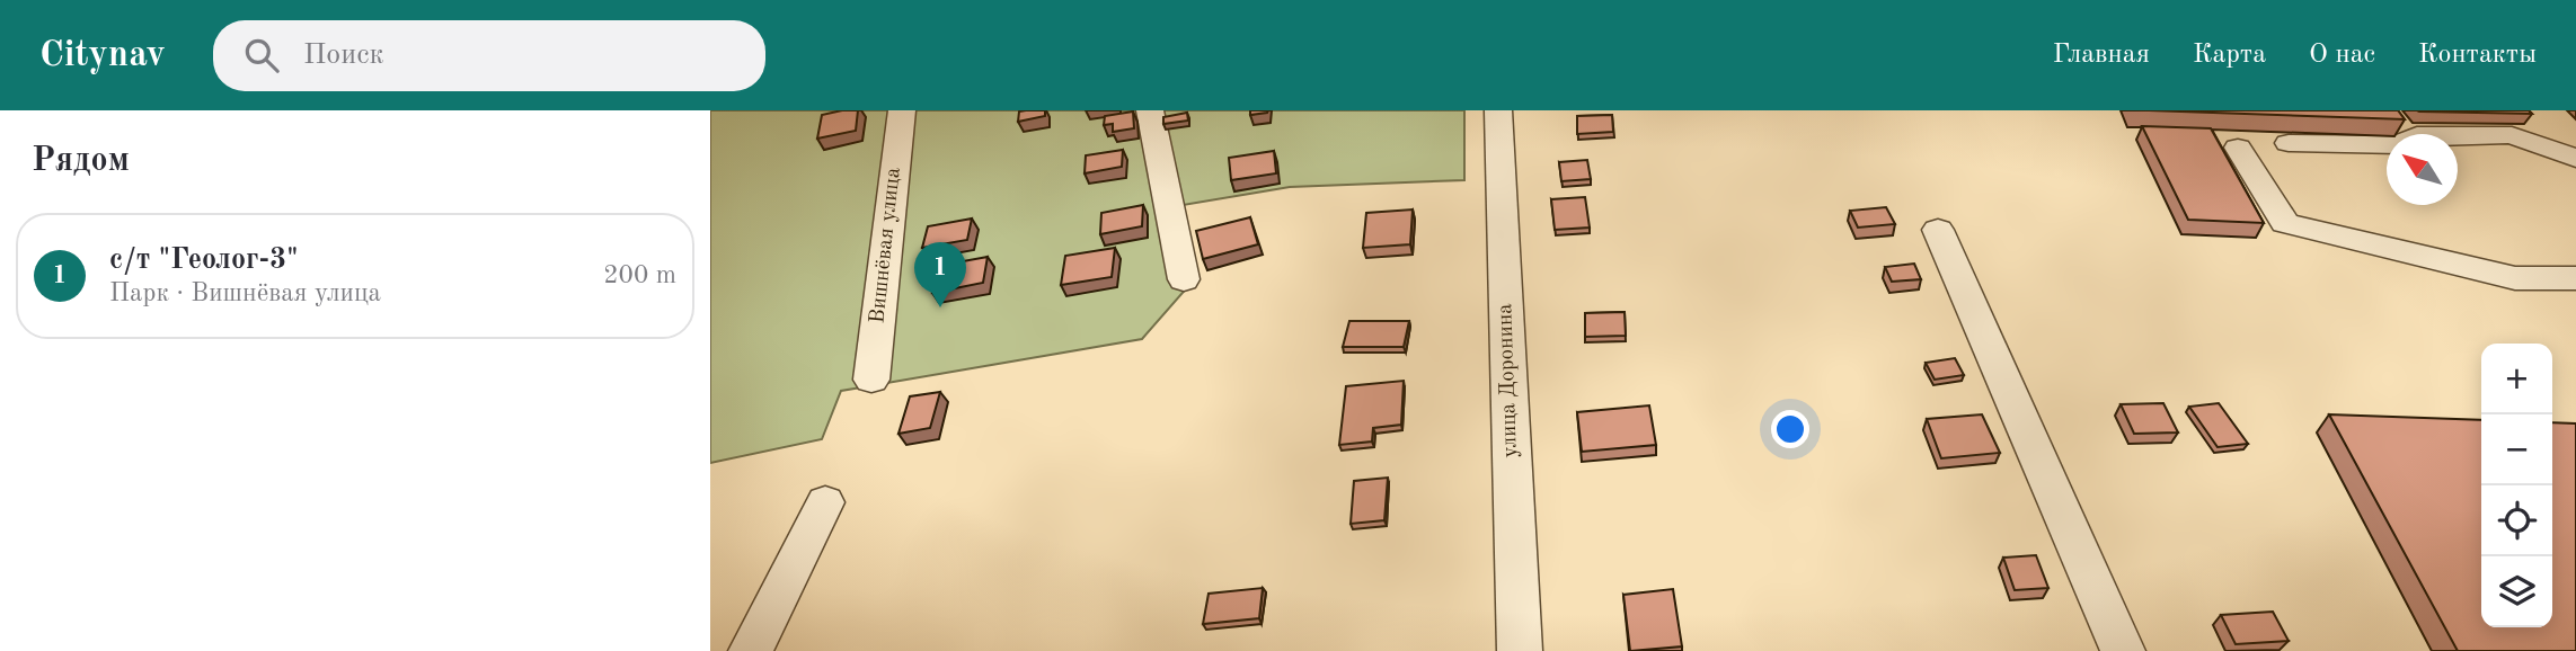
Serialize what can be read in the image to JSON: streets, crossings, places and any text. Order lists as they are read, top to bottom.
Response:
{
  "streets": {
    "street": ["Вишнёвая улица", "улица Доронина"]
  },
  "north": "top left",
  "page": {
    "header": "Citynav",
    "search": "Поиск",
    "nav": [
      "Главная",
      "Карта",
      "О нас",
      "Контакты"
    ],
    "heading": "Рядом",
    "list": [
      {
        "mark": "1",
        "name": "с/т \"Геолог-3\"",
        "note": "Парк · Вишнёвая улица",
        "value": "200 m"
      }
    ],
    "pins": "1",
    "map_buttons": ["+", "−"]
  }
}
